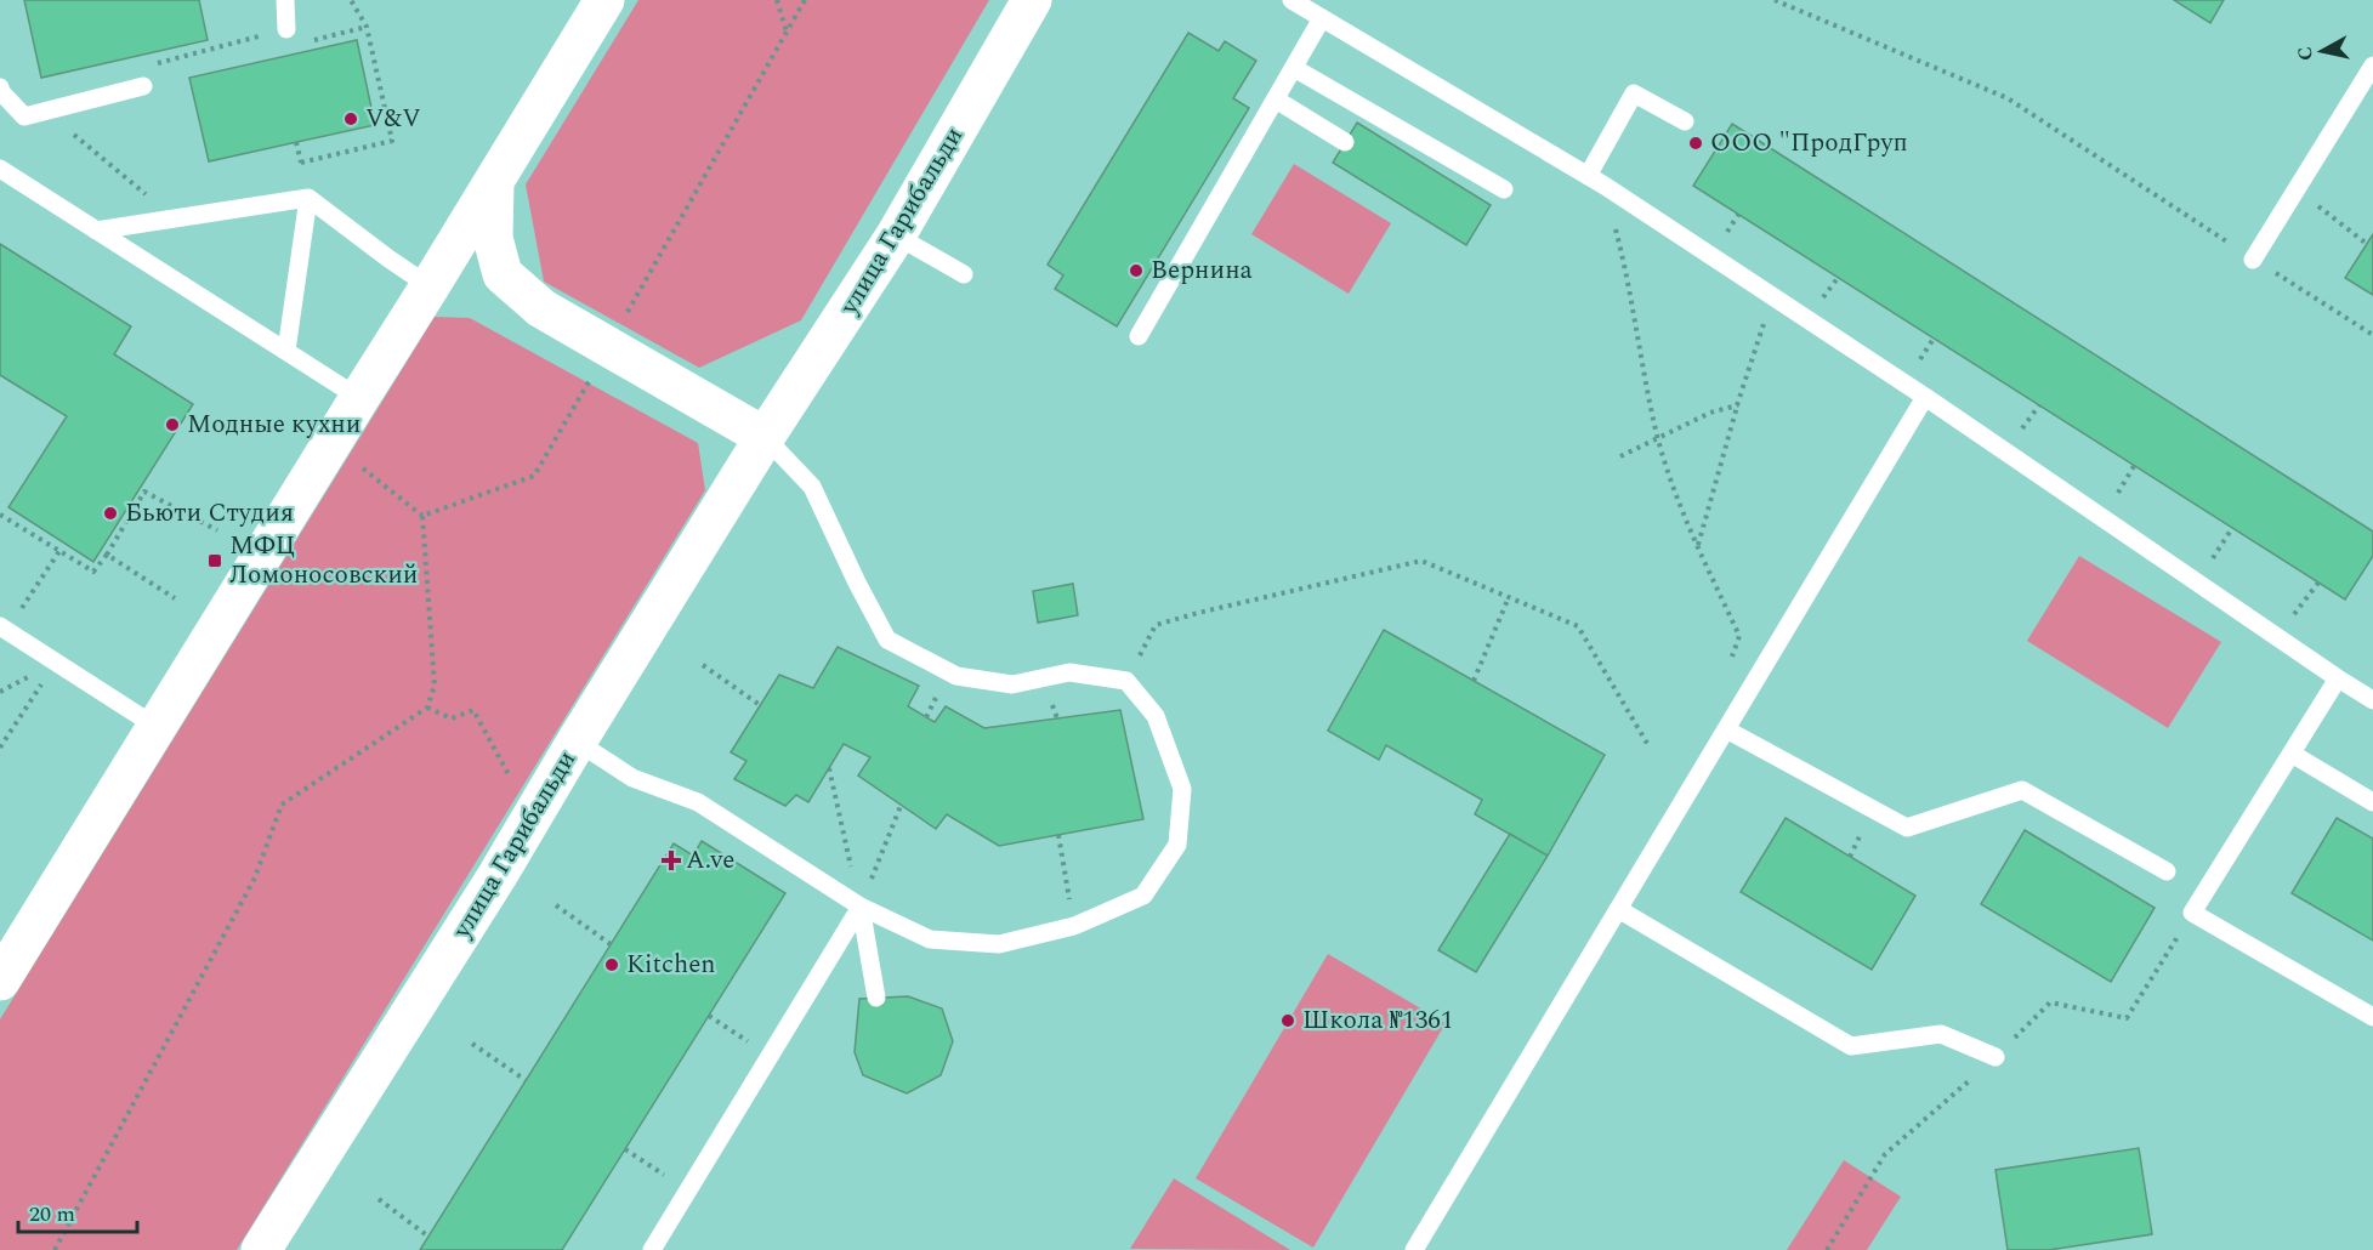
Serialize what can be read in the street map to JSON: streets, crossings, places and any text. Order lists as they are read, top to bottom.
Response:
{
  "streets": {
    "street": ["улица Гарибальди"]
  },
  "places": {
    "other": [
      "V&V",
      "ООО \"ПродГруп",
      "Вернина",
      "Модные кухни",
      "Бьюти Студия",
      "Kitchen",
      "Школа №1361"
    ],
    "transit": ["МФЦ Ломоносовский"],
    "health": ["A.ve"]
  },
  "scale_bar": "20 m",
  "north": "left"
}
